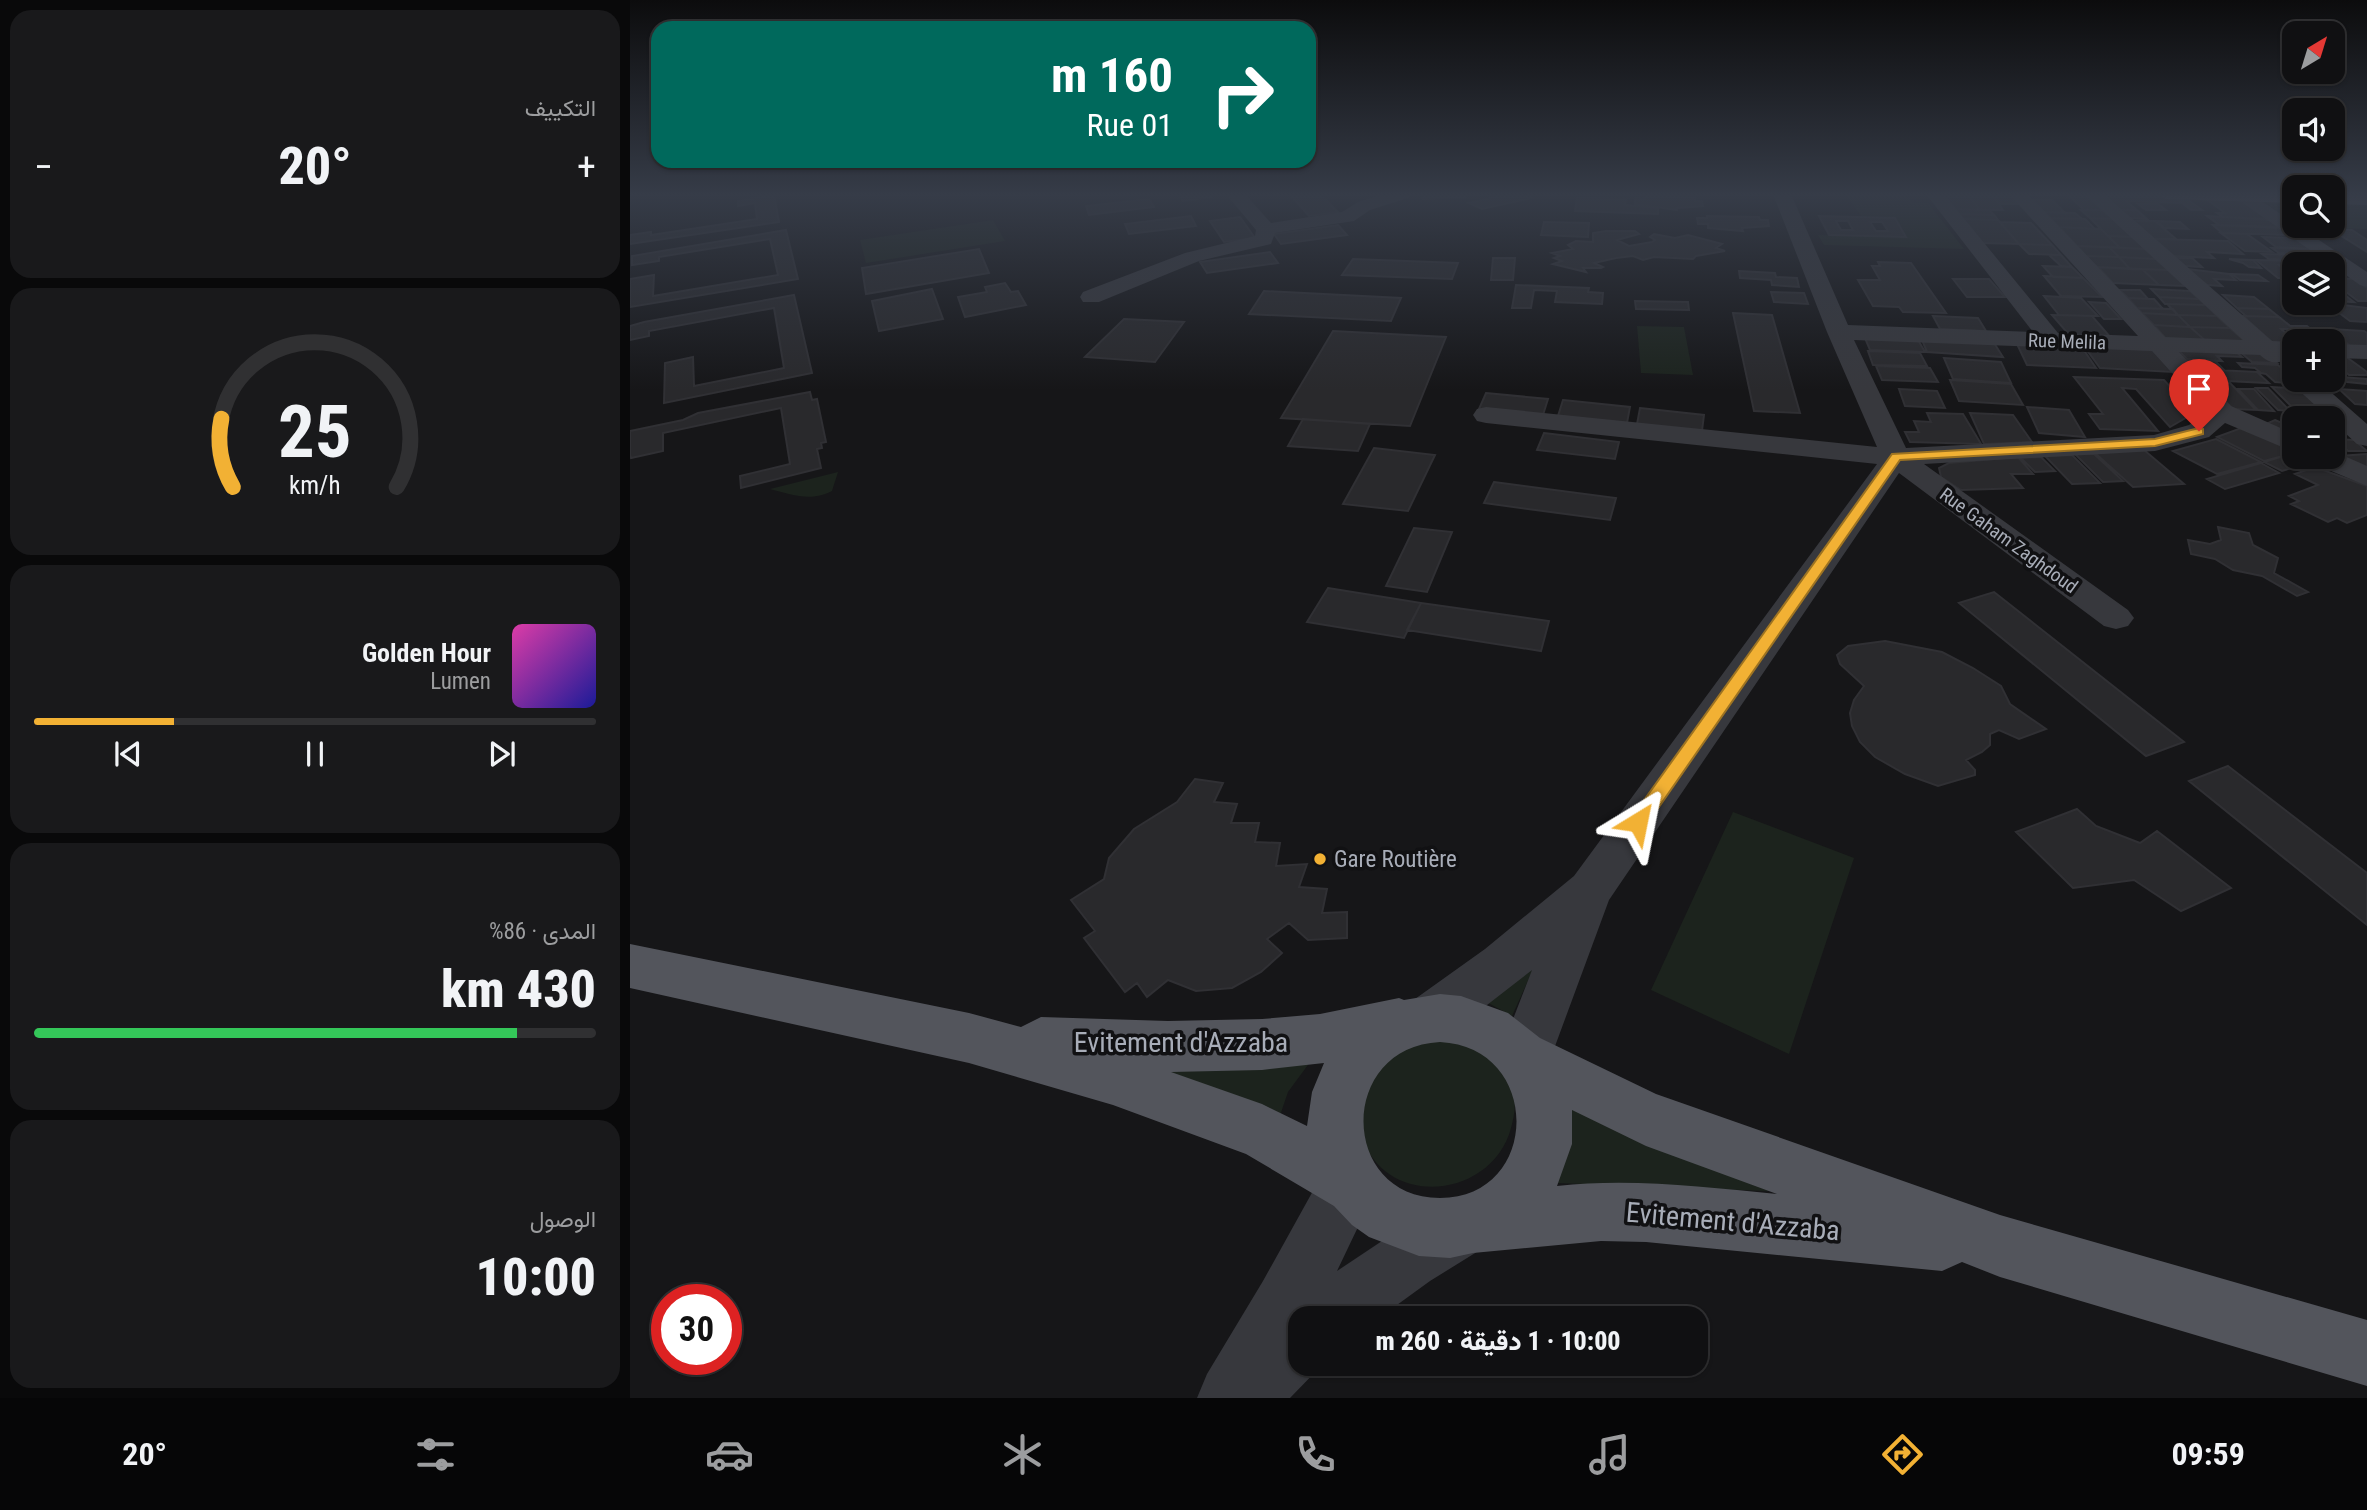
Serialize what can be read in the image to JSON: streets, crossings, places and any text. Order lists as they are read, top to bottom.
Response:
{
  "streets": {
    "main road": ["Evitement d'Azzaba"],
    "street": ["Rue Melila", "Rue Gaham Zaghdoud"]
  },
  "crossings": [
    ["Rue Melila", "Rue Gaham Zaghdoud"]
  ],
  "places": ["Gare Routière"],
  "north": "top right",
  "page": {
    "tile": [
      "التكييف",
      ["المدى · 86%", "430 km"],
      ["الوصول", "10:00"]
    ],
    "map_buttons": ["+", "−"],
    "turn": ["160 m", "Rue 01"],
    "heat": ["−", "20°", "+"],
    "song": ["Golden Hour", "Lumen"],
    "limit": "30",
    "trip": "10:00 · 1 دقيقة · 260 m",
    "tabs": ["09:59", "20°"],
    "gauge": ["25", "km/h"]
  }
}
